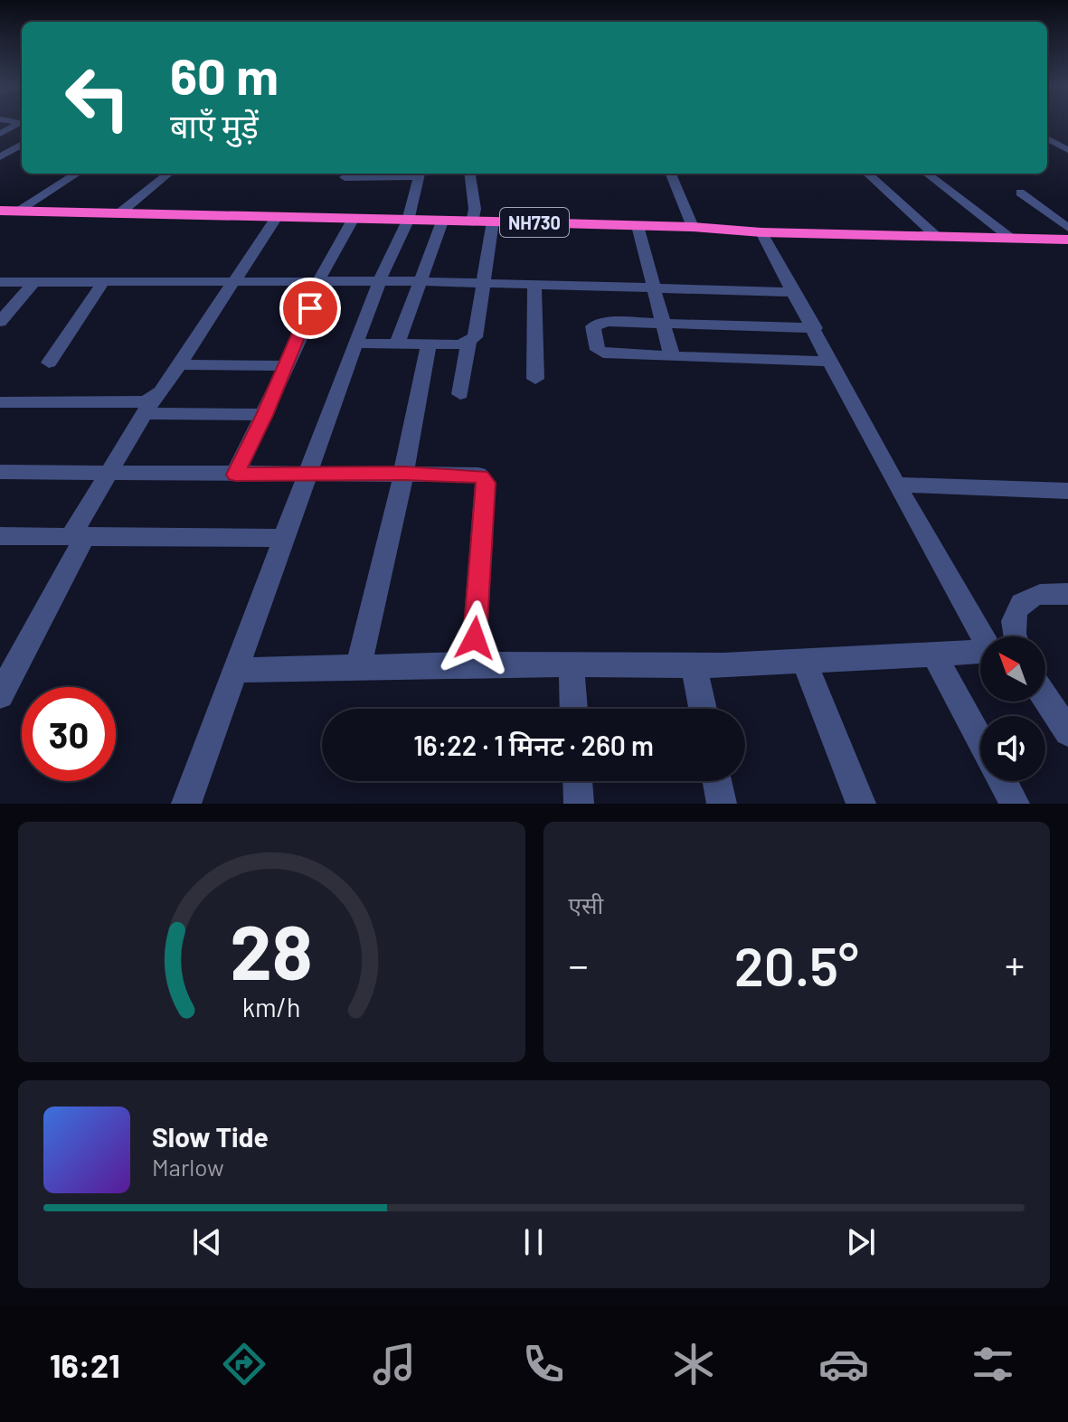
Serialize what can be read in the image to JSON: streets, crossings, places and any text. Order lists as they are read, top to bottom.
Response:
{
  "streets": {
    "highway": ["NH730"]
  },
  "north": "top left",
  "page": {
    "turn": ["60 m", "बाएँ मुड़ें"],
    "limit": "30",
    "trip": "16:22 · 1 मिनट · 260 m",
    "tile": "एसी",
    "heat": ["−", "20.5°", "+"],
    "song": ["Slow Tide", "Marlow"],
    "tabs": "16:21",
    "gauge": ["28", "km/h"]
  }
}
